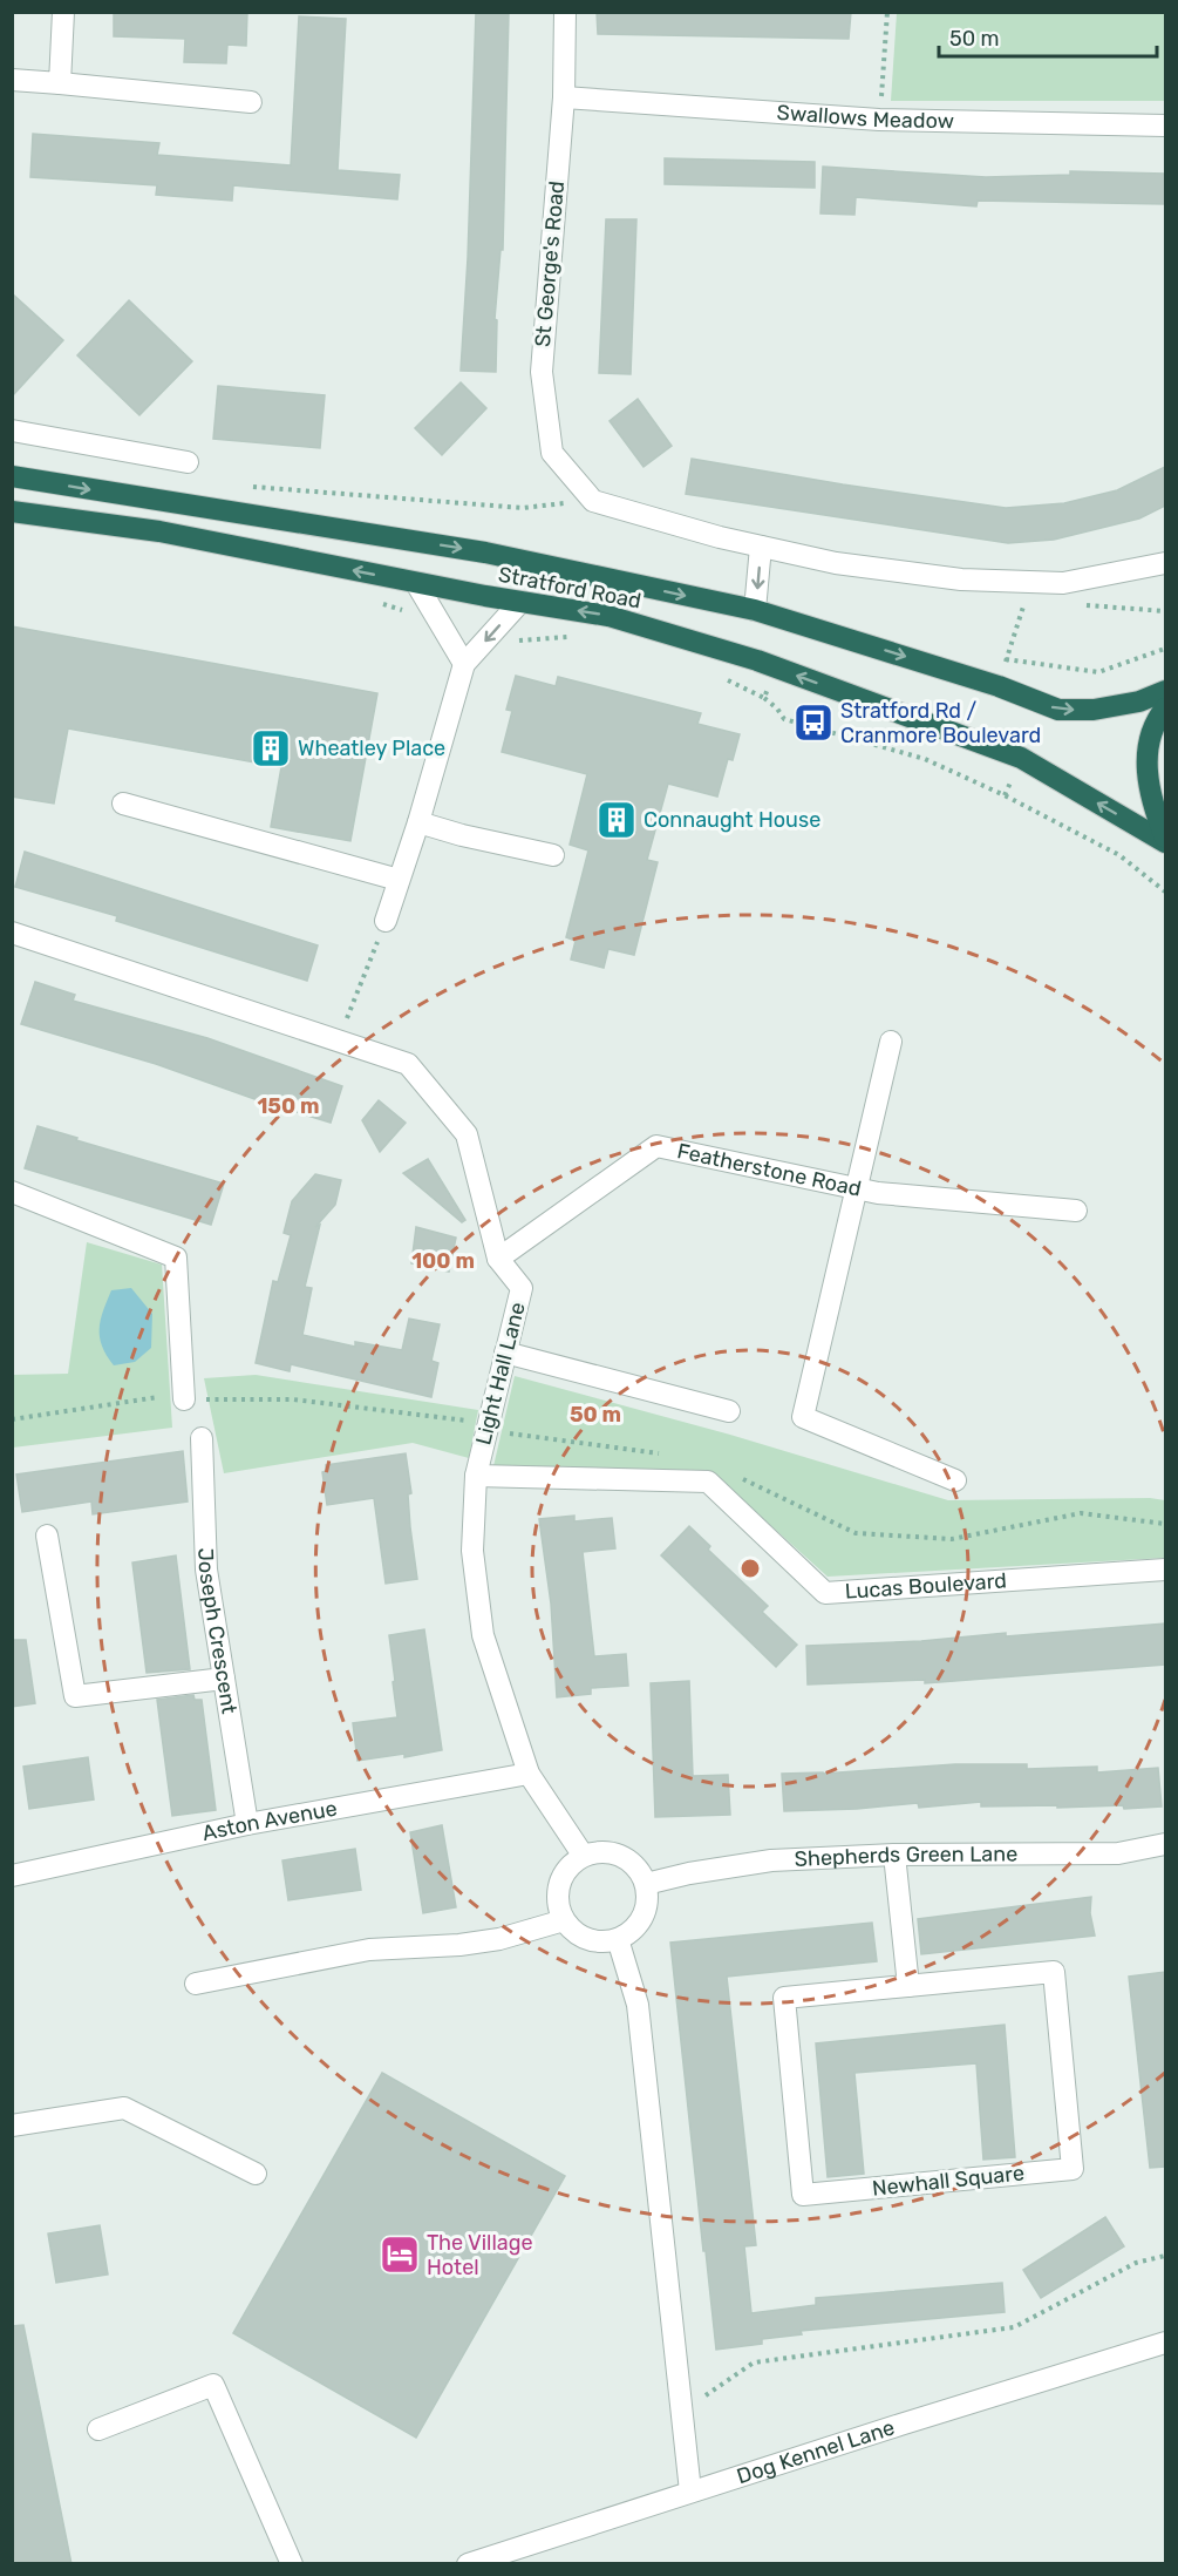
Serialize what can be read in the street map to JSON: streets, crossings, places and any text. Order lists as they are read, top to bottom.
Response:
{
  "streets": {
    "highway": ["Stratford Road"],
    "street": [
      "Swallows Meadow",
      "St George's Road",
      "Featherstone Road",
      "Light Hall Lane",
      "Lucas Boulevard",
      "Joseph Crescent",
      "Aston Avenue",
      "Shepherds Green Lane",
      "Newhall Square",
      "Dog Kennel Lane"
    ]
  },
  "crossings": [
    ["Swallows Meadow", "St George's Road"],
    ["Featherstone Road", "Light Hall Lane"],
    ["Light Hall Lane", "Lucas Boulevard"],
    ["Light Hall Lane", "Aston Avenue"],
    ["Light Hall Lane", "Shepherds Green Lane"],
    ["Joseph Crescent", "Aston Avenue"]
  ],
  "places": {
    "bus stop": ["Stratford Rd / Cranmore Boulevard"],
    "building": ["Wheatley Place", "Connaught House"],
    "hotel": ["The Village Hotel"]
  },
  "scale_bar": "50 m",
  "rings": ["150 m", "100 m", "50 m"]
}
